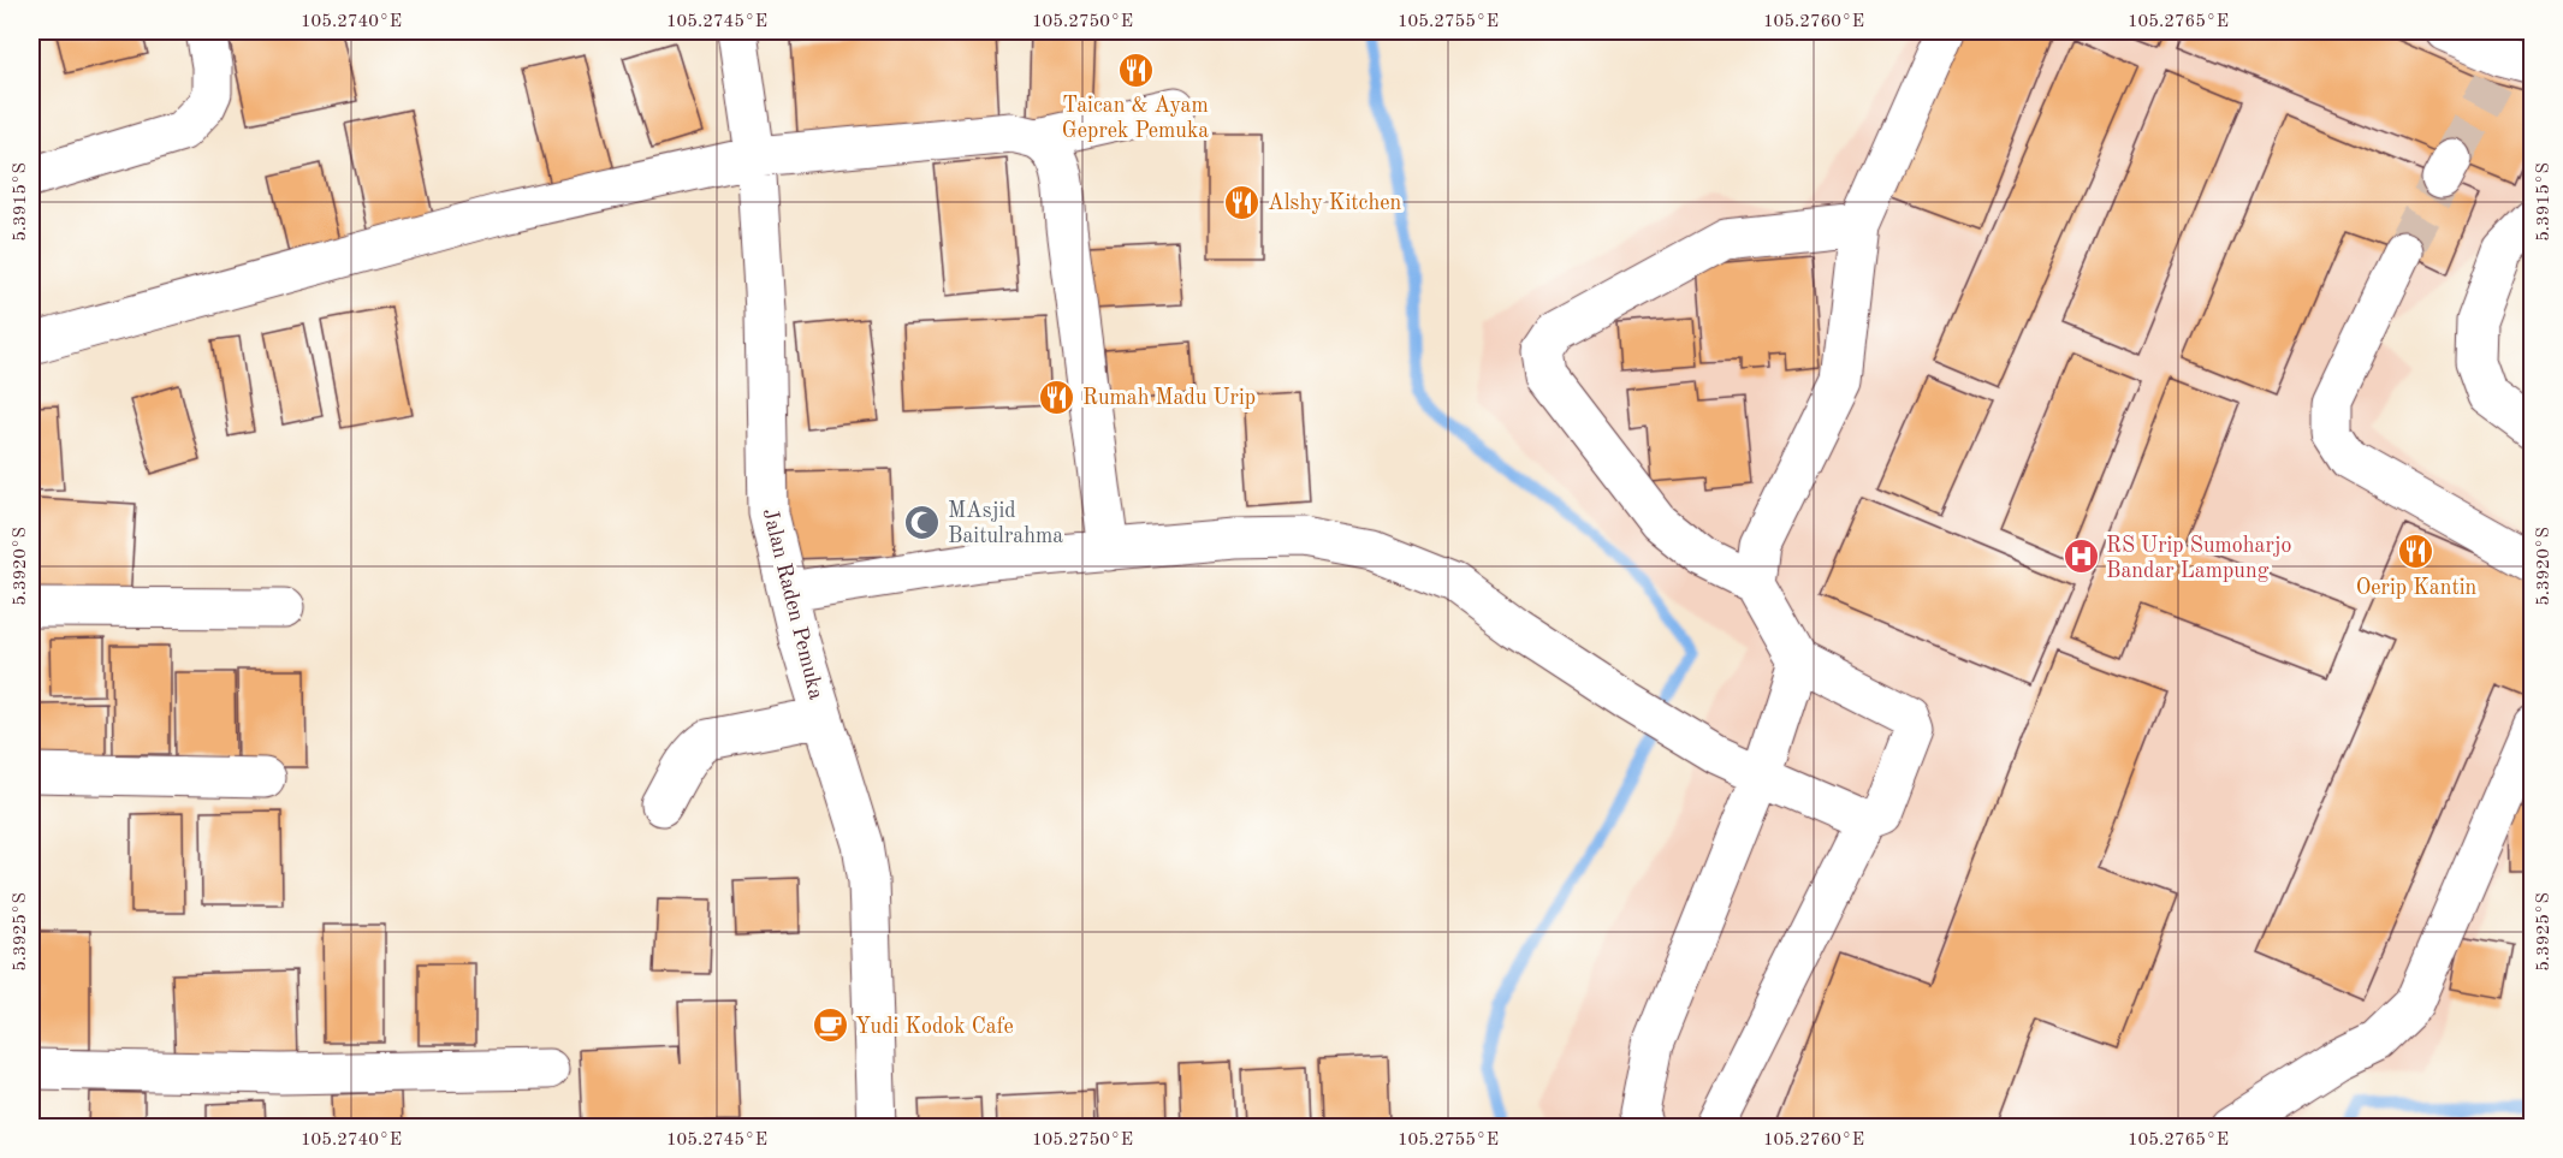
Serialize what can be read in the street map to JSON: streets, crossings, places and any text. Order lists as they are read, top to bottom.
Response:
{
  "streets": {
    "street": ["Jalan Raden Pemuka"]
  },
  "places": {
    "restaurant": [
      "Taican & Ayam Geprek Pemuka",
      "Alshy Kitchen",
      "Rumah Madu Urip",
      "Oerip Kantin"
    ],
    "mosque": ["MAsjid Baitulrahma"],
    "hospital": ["RS Urip Sumoharjo Bandar Lampung"],
    "cafe": ["Yudi Kodok Cafe"]
  },
  "coordinates": [
    "105.2740°E",
    "105.2745°E",
    "105.2750°E",
    "105.2755°E",
    "105.2760°E",
    "105.2765°E",
    "5.3915°S",
    "5.3920°S",
    "5.3925°S"
  ]
}
